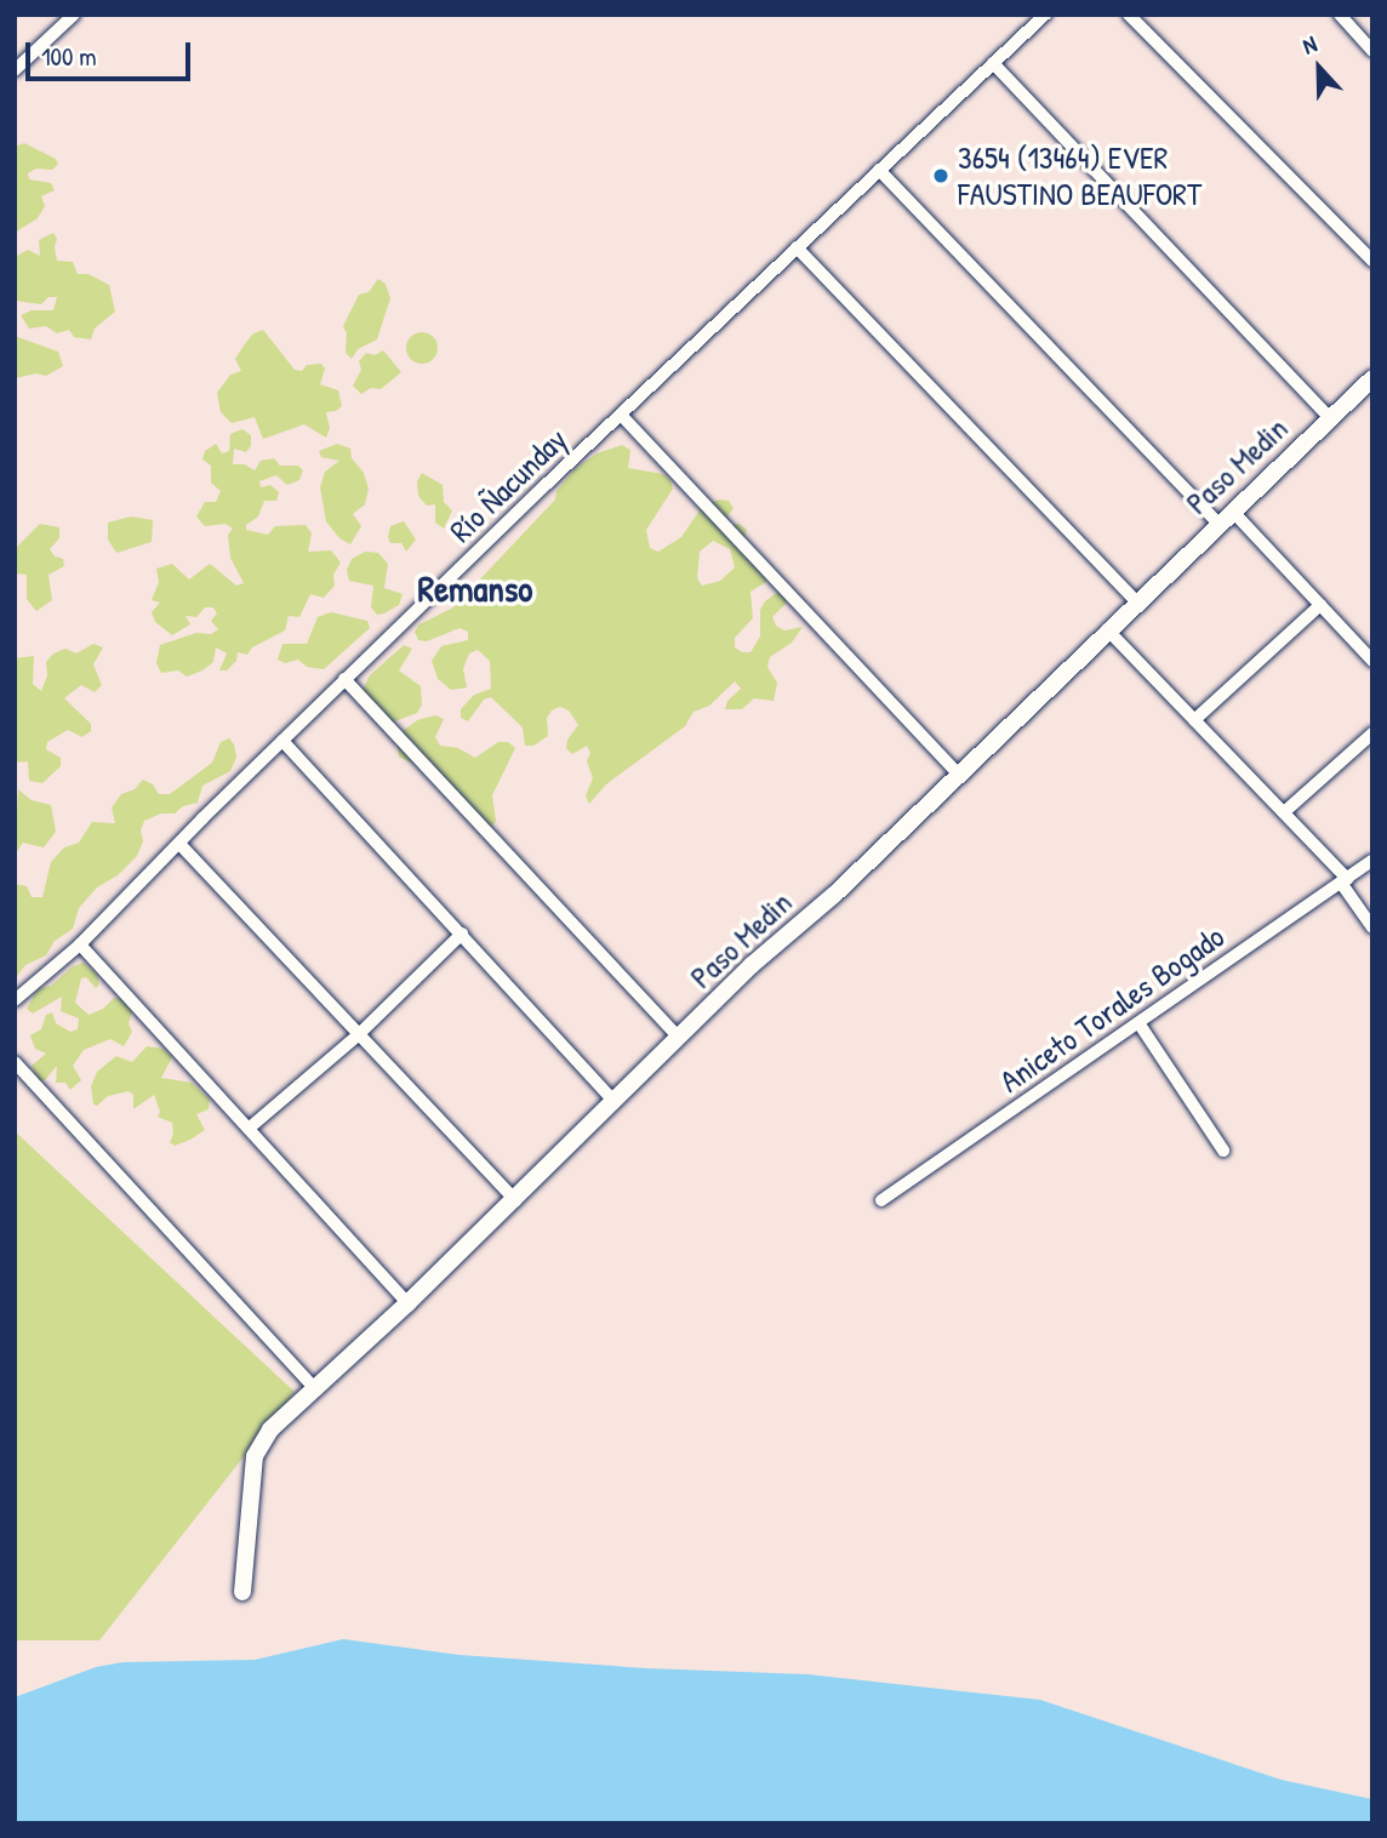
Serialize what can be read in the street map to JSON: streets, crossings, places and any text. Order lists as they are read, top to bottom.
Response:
{
  "streets": {
    "street": ["Paso Medin", "Río Ñacunday", "Aniceto Torales Bogado"]
  },
  "districts": ["Remanso"],
  "places": ["3654 (13464) EVER FAUSTINO BEAUFORT"],
  "scale_bar": "100 m",
  "north": "top"
}
